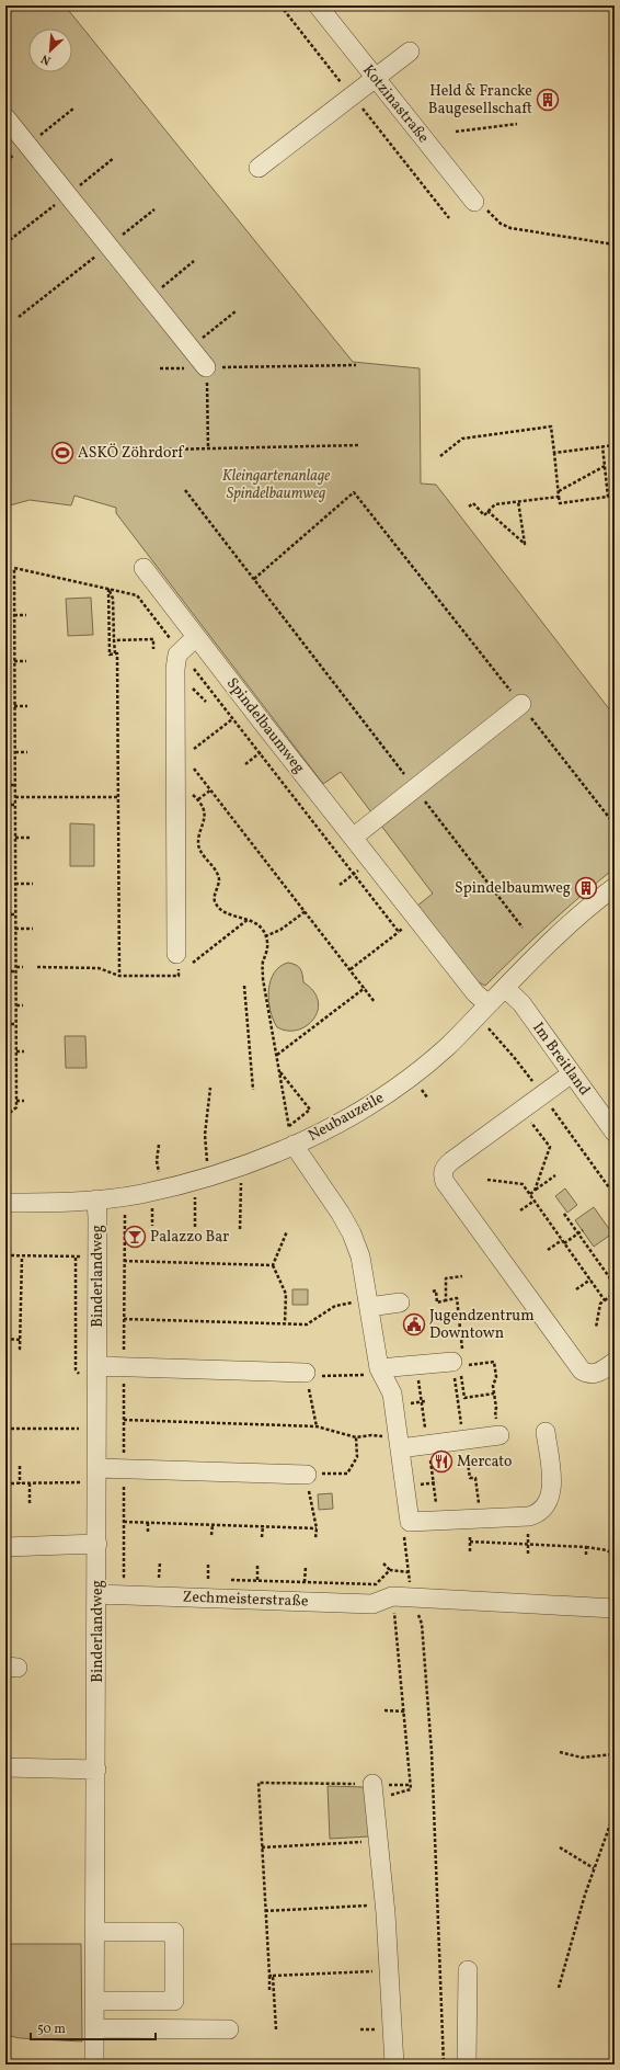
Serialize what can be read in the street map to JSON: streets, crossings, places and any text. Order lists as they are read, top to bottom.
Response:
{
  "streets": {
    "street": [
      "Kotzinastraße",
      "Spindelbaumweg",
      "Im Breitland",
      "Neubauzeile",
      "Binderlandweg",
      "Zechmeisterstraße"
    ]
  },
  "crossings": [
    ["Spindelbaumweg", "Neubauzeile"],
    ["Im Breitland", "Neubauzeile"],
    ["Neubauzeile", "Binderlandweg"],
    ["Binderlandweg", "Zechmeisterstraße"]
  ],
  "parks": ["Kleingartenanlage Spindelbaumweg"],
  "places": {
    "building": ["Held & Francke Baugesellschaft", "Spindelbaumweg"],
    "sports": ["ASKÖ Zöhrdorf"],
    "bar": ["Palazzo Bar"],
    "public building": ["Jugendzentrum Downtown"],
    "restaurant": ["Mercato"]
  },
  "scale_bar": "50 m",
  "north": "bottom left"
}
